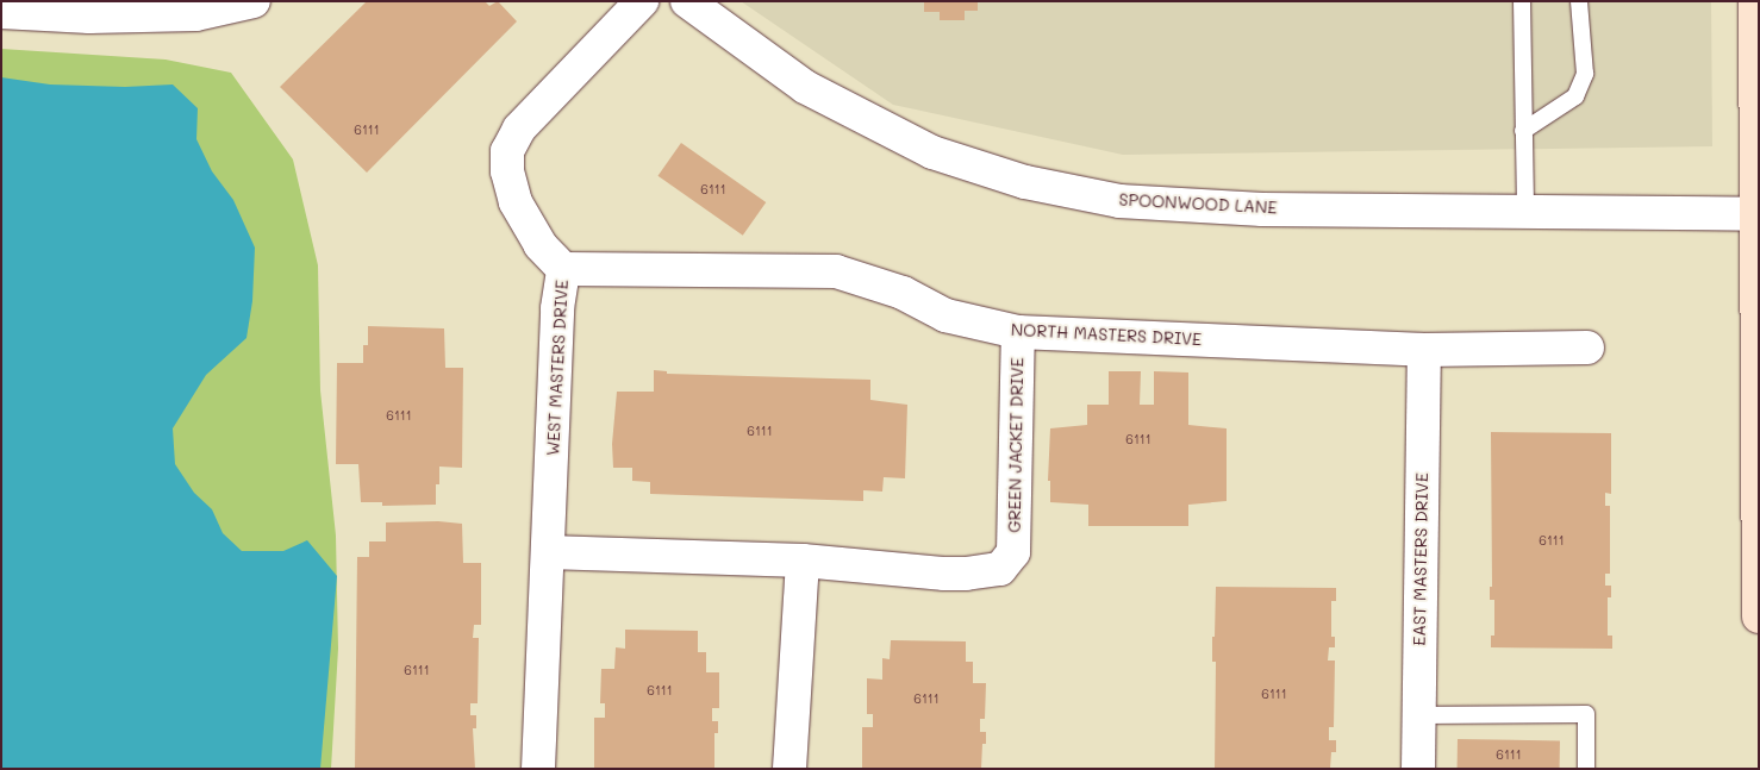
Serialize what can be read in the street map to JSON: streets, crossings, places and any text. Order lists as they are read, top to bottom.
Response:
{
  "streets": {
    "street": [
      "SPOONWOOD LANE",
      "NORTH MASTERS DRIVE",
      "WEST MASTERS DRIVE",
      "GREEN JACKET DRIVE",
      "EAST MASTERS DRIVE"
    ]
  },
  "crossings": [
    ["NORTH MASTERS DRIVE", "WEST MASTERS DRIVE"],
    ["NORTH MASTERS DRIVE", "GREEN JACKET DRIVE"],
    ["NORTH MASTERS DRIVE", "EAST MASTERS DRIVE"],
    ["WEST MASTERS DRIVE", "GREEN JACKET DRIVE"]
  ],
  "house_numbers": [
    "6111",
    "6111",
    "6111",
    "6111",
    "6111",
    "6111",
    "6111",
    "6111",
    "6111",
    "6111",
    "6111"
  ]
}
